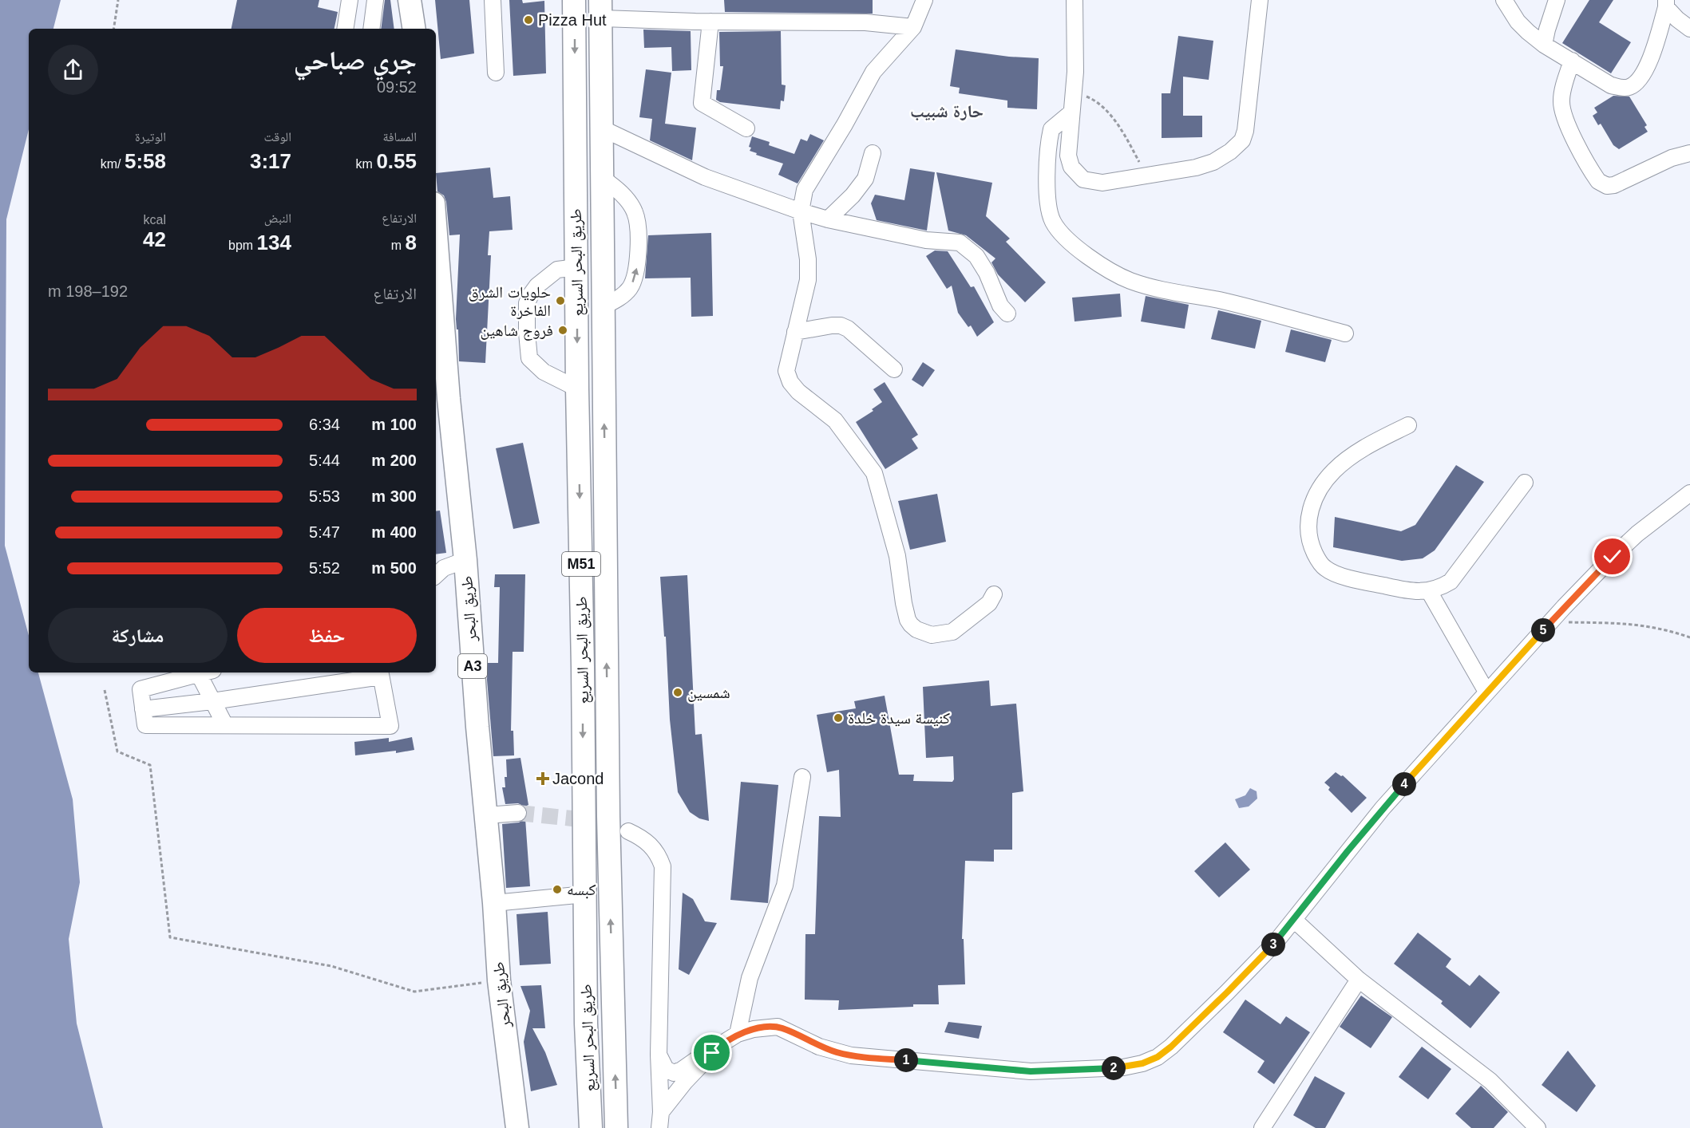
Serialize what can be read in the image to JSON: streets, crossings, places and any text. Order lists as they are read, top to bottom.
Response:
{
  "streets": {
    "highway": [
      "طريق البحر السريع",
      "M51",
      "طريق البحر",
      "A3"
    ]
  },
  "districts": ["حارة شبيب"],
  "places": {
    "other": [
      "Pizza Hut",
      "حلويات الشرق الفاخرة",
      "فروج شاهين",
      "شمسين",
      "كنيسة سيدة خلدة",
      "كبسه"
    ],
    "health": ["Jacond"]
  },
  "page": {
    "heading": ["جري صباحي", "09:52"],
    "stats": [
      ["المسافة", "0.55 km"],
      ["الوقت", "3:17"],
      ["الوتيرة", "5:58 /km"],
      ["الارتفاع", "8 m"],
      ["النبض", "134 bpm"],
      ["kcal", "42"]
    ],
    "chart": ["الارتفاع", "192–198 m"],
    "list": [
      {
        "name": "100 m",
        "note": "6:34"
      },
      {
        "name": "200 m",
        "note": "5:44"
      },
      {
        "name": "300 m",
        "note": "5:53"
      },
      {
        "name": "400 m",
        "note": "5:47"
      },
      {
        "name": "500 m",
        "note": "5:52"
      }
    ],
    "buttons": ["حفظ", "مشاركة"],
    "pins": [
      "5",
      "4",
      "3",
      "1",
      "2"
    ]
  }
}
